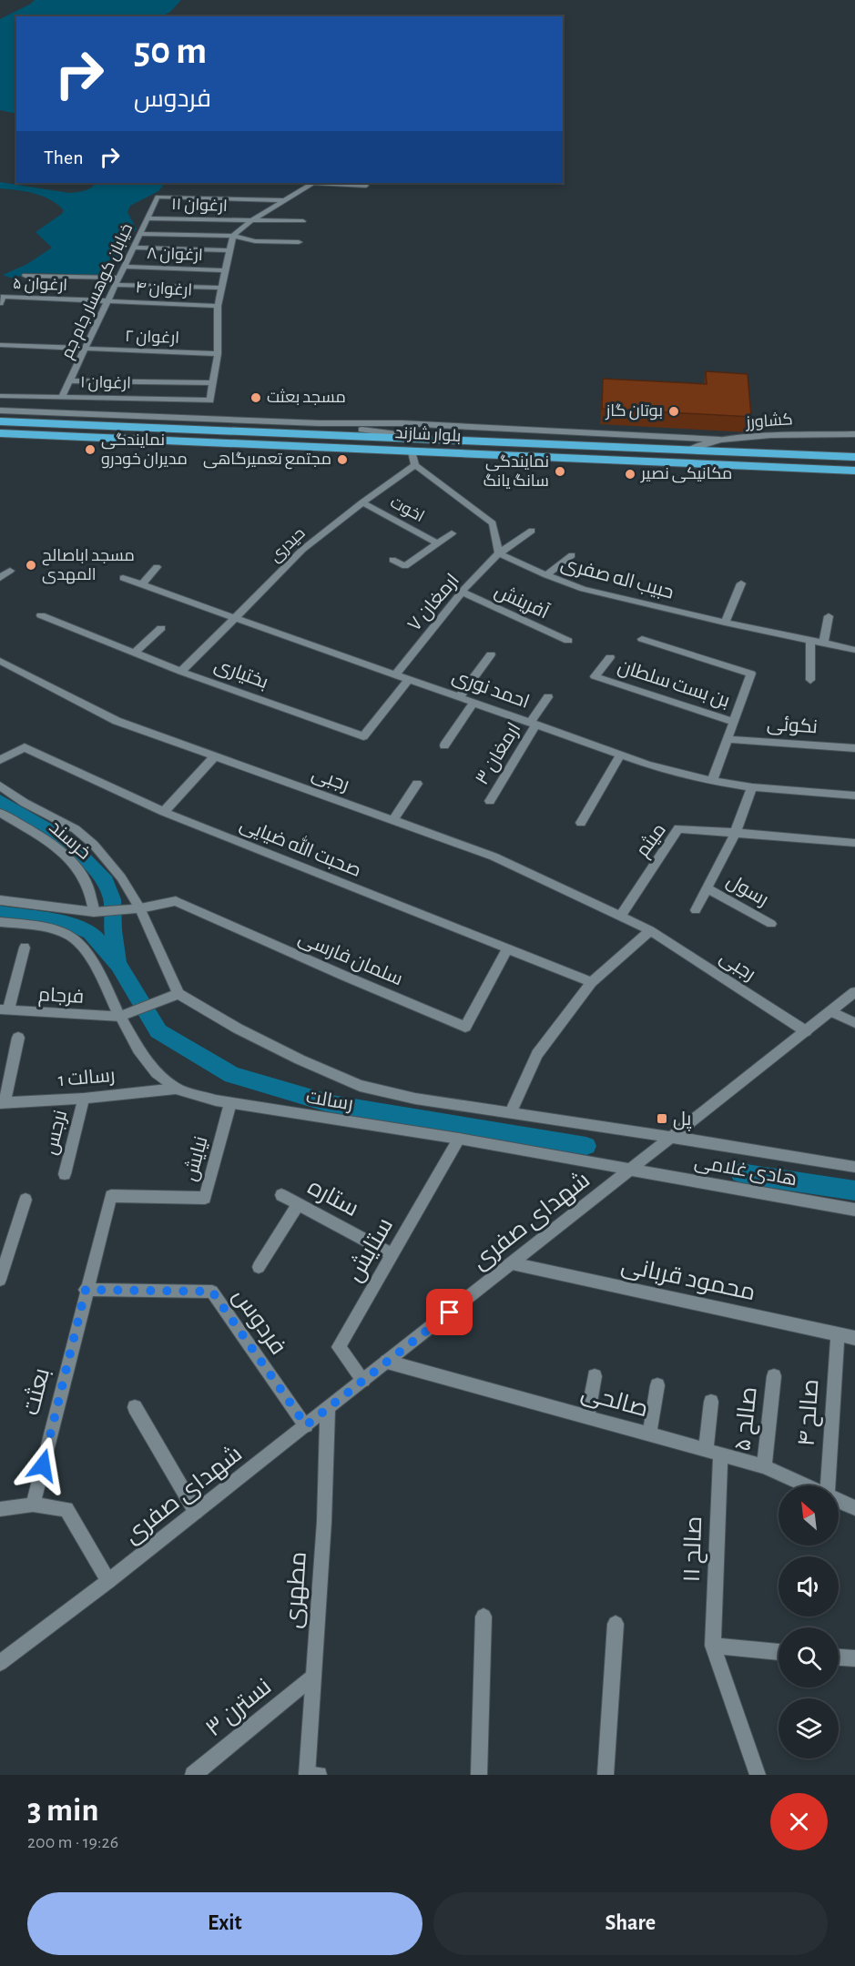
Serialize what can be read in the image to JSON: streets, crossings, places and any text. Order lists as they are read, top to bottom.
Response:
{
  "streets": {
    "highway": ["بلوار شازند"],
    "street": [
      "ارغوان ۱۱",
      "ارغوان ۸",
      "ارغوان ۵",
      "ارغوان ۴",
      "خیابان کوهسار جام جم",
      "ارغوان ۲",
      "ارغوان ۱",
      "کشاورز",
      "اخوت",
      "حیدری",
      "حبیب اله صفری",
      "آفرینش",
      "ارمغان ۷",
      "بختیاری",
      "بن بست سلطان",
      "احمد نوری",
      "نکوئی",
      "ارمغان ۳",
      "رجبی",
      "خرسند",
      "میثم",
      "صحبت الله ضیایی",
      "رسول",
      "سلمان فارسی",
      "فرجام",
      "رسالت 1",
      "رسالت",
      "نرجس",
      "نیایش",
      "هادی غلامی",
      "ستاره",
      "شهدای صفری",
      "ستایش",
      "محمود قربانی",
      "فردوس",
      "بعثت",
      "صالحی",
      "صالح ۴",
      "صالح ۵",
      "صالح ۱۱",
      "مطهری",
      "نسترن ۳"
    ]
  },
  "crossings": [
    ["ارغوان ۱۱", "خیابان کوهسار جام جم"],
    ["ارغوان ۸", "خیابان کوهسار جام جم"],
    ["ارغوان ۵", "ارغوان ۴"],
    ["ارغوان ۵", "خیابان کوهسار جام جم"],
    ["ارغوان ۴", "خیابان کوهسار جام جم"],
    ["خیابان کوهسار جام جم", "ارغوان ۲"],
    ["خیابان کوهسار جام جم", "ارغوان ۱"],
    ["کشاورز", "بلوار شازند"],
    ["اخوت", "حیدری"],
    ["حیدری", "بختیاری"],
    ["حیدری", "احمد نوری"],
    ["حبیب اله صفری", "ارمغان ۷"],
    ["آفرینش", "ارمغان ۷"],
    ["ارمغان ۷", "احمد نوری"],
    ["بختیاری", "احمد نوری"],
    ["احمد نوری", "ارمغان ۳"],
    ["رجبی", "میثم"],
    ["رجبی", "شهدای صفری"],
    ["صحبت الله ضیایی", "سلمان فارسی"],
    ["فرجام", "رسالت"],
    ["رسالت 1", "رسالت"],
    ["رسالت 1", "نرجس"],
    ["رسالت", "نیایش"],
    ["رسالت", "هادی غلامی"],
    ["رسالت", "شهدای صفری"],
    ["رسالت", "ستایش"],
    ["نیایش", "بعثت"],
    ["هادی غلامی", "شهدای صفری"],
    ["ستاره", "ستایش"],
    ["شهدای صفری", "ستایش"],
    ["شهدای صفری", "محمود قربانی"],
    ["شهدای صفری", "فردوس"],
    ["شهدای صفری", "صالحی"],
    ["شهدای صفری", "مطهری"],
    ["محمود قربانی", "صالح ۴"],
    ["فردوس", "بعثت"],
    ["صالحی", "صالح ۵"],
    ["صالحی", "صالح ۱۱"],
    ["مطهری", "نسترن ۳"]
  ],
  "places": {
    "other": [
      "مسجد بعثت",
      "بوتان گاز",
      "نمایندگی مدیران خودرو",
      "مجتمع تعمیرگاهی",
      "نمایندگی سانگ یانگ",
      "مکانیکی نصیر",
      "مسجد اباصالح المهدی"
    ],
    "transit": ["پل"]
  },
  "north": "top left",
  "page": {
    "turn": ["50 m", "فردوس"],
    "then": "Then",
    "heading": ["3 min", "200 m · 19:26"],
    "buttons": ["Exit", "Share"]
  }
}
